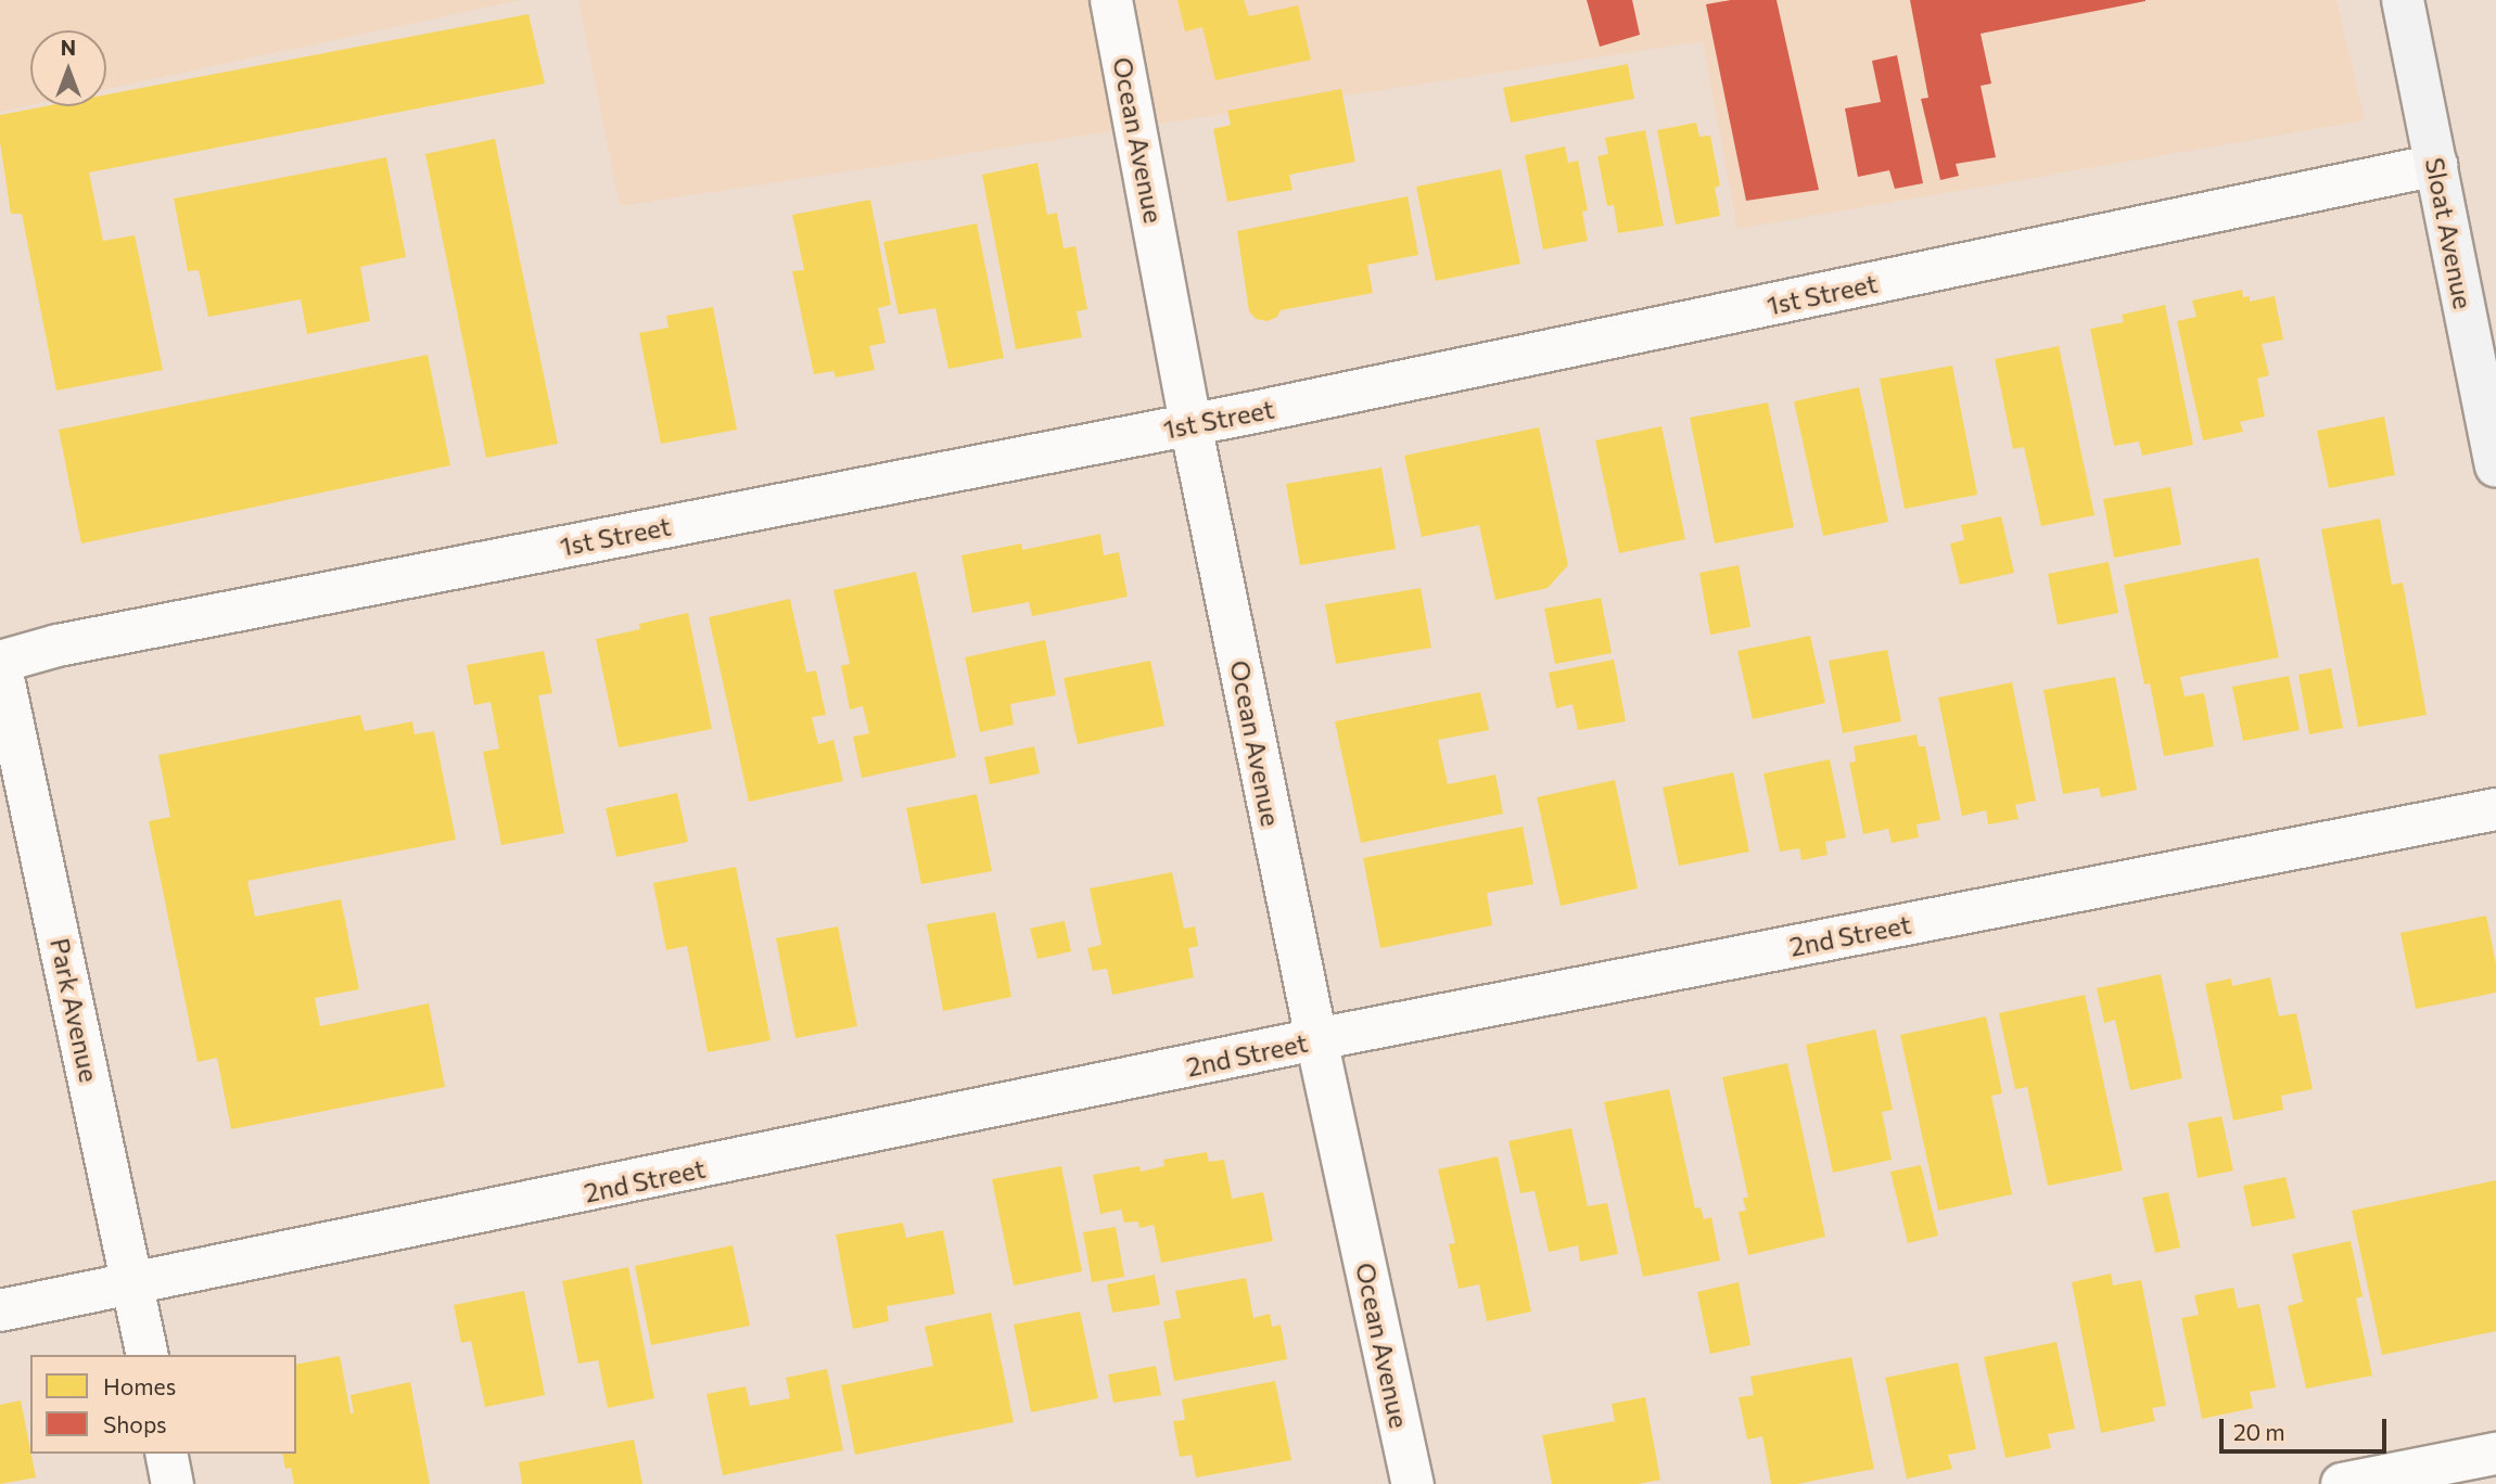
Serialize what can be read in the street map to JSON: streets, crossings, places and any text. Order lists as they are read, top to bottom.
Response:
{
  "streets": {
    "street": [
      "Ocean Avenue",
      "Sloat Avenue",
      "1st Street",
      "2nd Street",
      "Park Avenue"
    ]
  },
  "crossings": [
    ["Ocean Avenue", "1st Street"],
    ["Ocean Avenue", "2nd Street"],
    ["Sloat Avenue", "1st Street"],
    ["1st Street", "Park Avenue"],
    ["2nd Street", "Park Avenue"]
  ],
  "legend": ["Homes", "Shops"],
  "scale_bar": "20 m",
  "north": "top"
}
